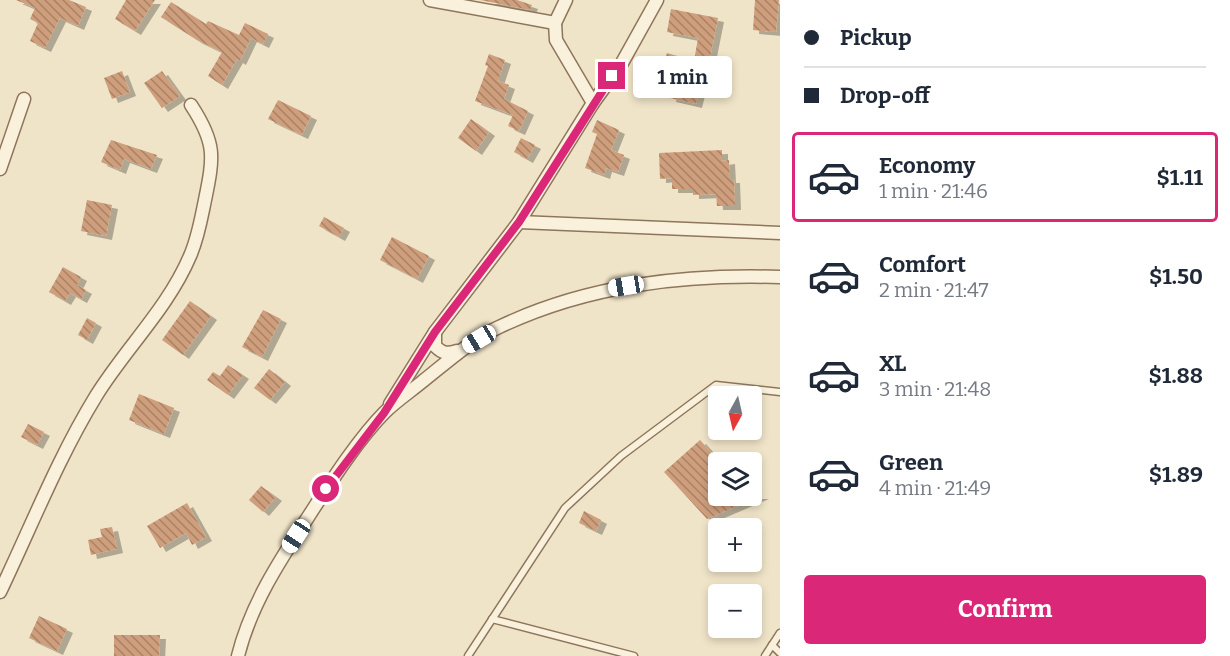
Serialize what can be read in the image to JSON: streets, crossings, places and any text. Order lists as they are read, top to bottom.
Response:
{
  "north": "bottom",
  "page": {
    "banner": ["Pickup", "Drop-off"],
    "bubble": "1 min",
    "list": [
      {
        "name": "Economy",
        "note": "1 min · 21:46",
        "value": "$1.11"
      },
      {
        "name": "Comfort",
        "note": "2 min · 21:47",
        "value": "$1.50"
      },
      {
        "name": "XL",
        "note": "3 min · 21:48",
        "value": "$1.88"
      },
      {
        "name": "Green",
        "note": "4 min · 21:49",
        "value": "$1.89"
      }
    ],
    "map_buttons": ["+", "−"],
    "buttons": "Confirm"
  }
}
